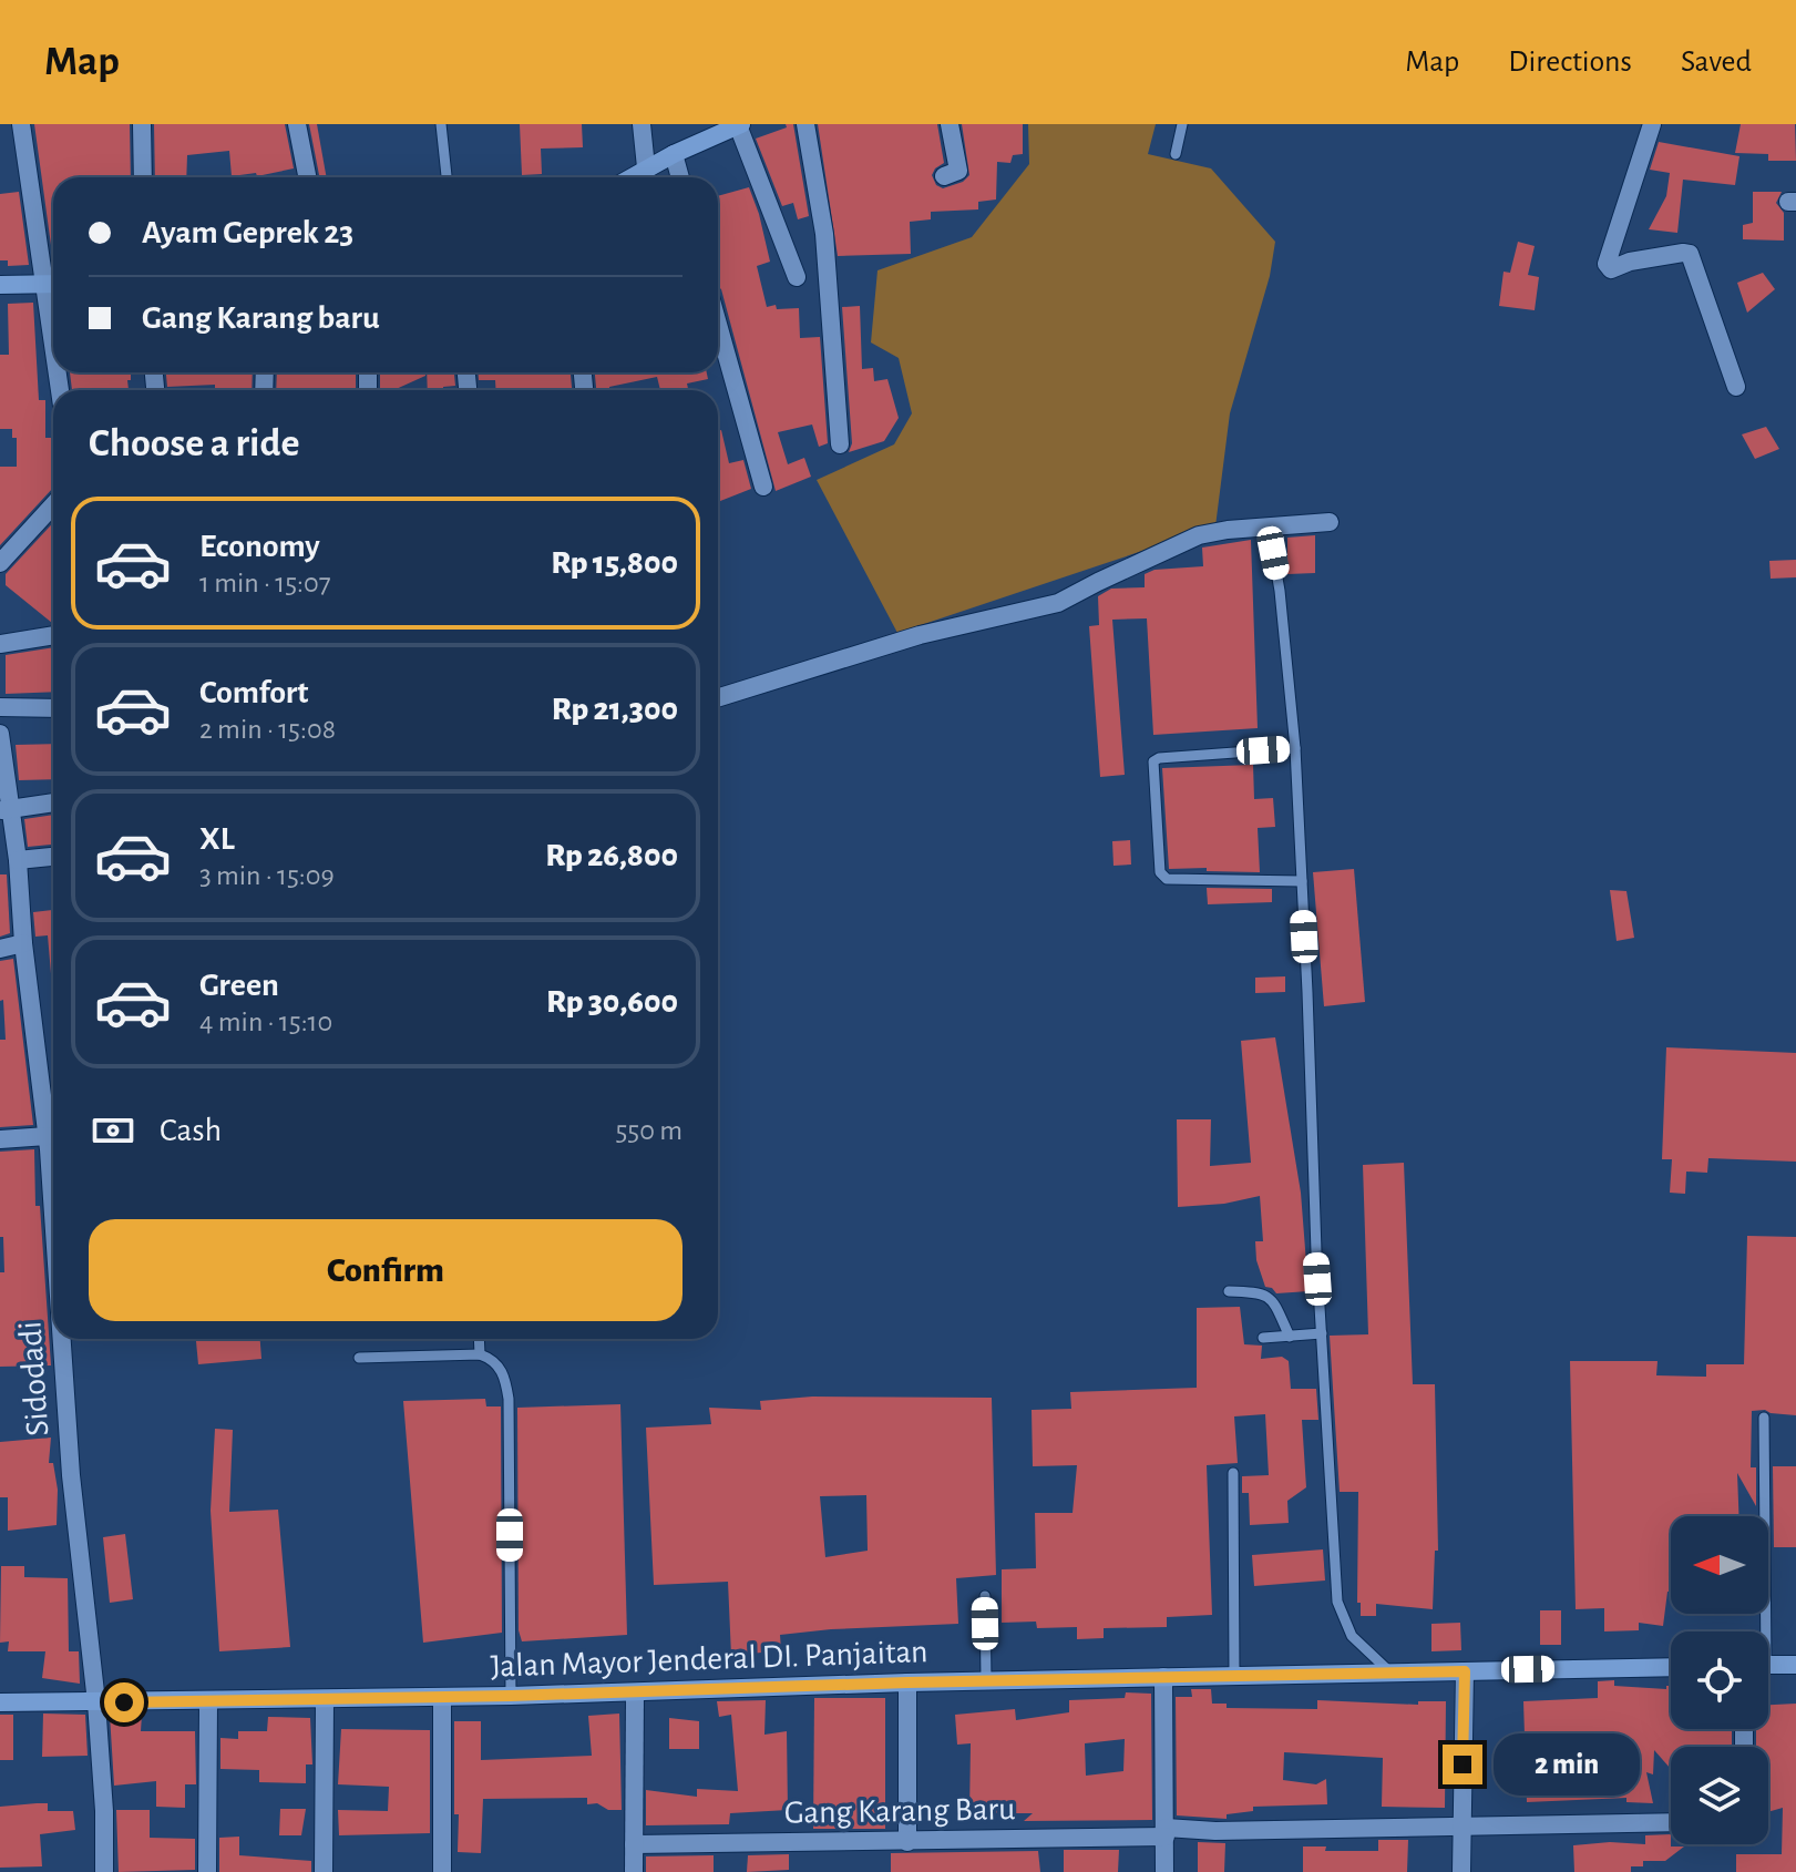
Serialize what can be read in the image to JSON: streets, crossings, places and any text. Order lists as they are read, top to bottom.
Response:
{
  "streets": {
    "street": ["Sidodadi", "Jalan Mayor Jenderal DI. Panjaitan", "Gang Karang Baru"]
  },
  "crossings": [
    ["Sidodadi", "Jalan Mayor Jenderal DI. Panjaitan"]
  ],
  "north": "left",
  "page": {
    "header": "Map",
    "nav": ["Map", "Directions", "Saved"],
    "banner": ["Ayam Geprek 23", "Gang Karang baru"],
    "heading": "Choose a ride",
    "list": [
      {
        "name": "Economy",
        "note": "1 min · 15:07",
        "value": "Rp 15,800"
      },
      {
        "name": "Comfort",
        "note": "2 min · 15:08",
        "value": "Rp 21,300"
      },
      {
        "name": "XL",
        "note": "3 min · 15:09",
        "value": "Rp 26,800"
      },
      {
        "name": "Green",
        "note": "4 min · 15:10",
        "value": "Rp 30,600"
      }
    ],
    "pay": ["Cash", "550 m"],
    "buttons": "Confirm",
    "bubble": "2 min"
  }
}
